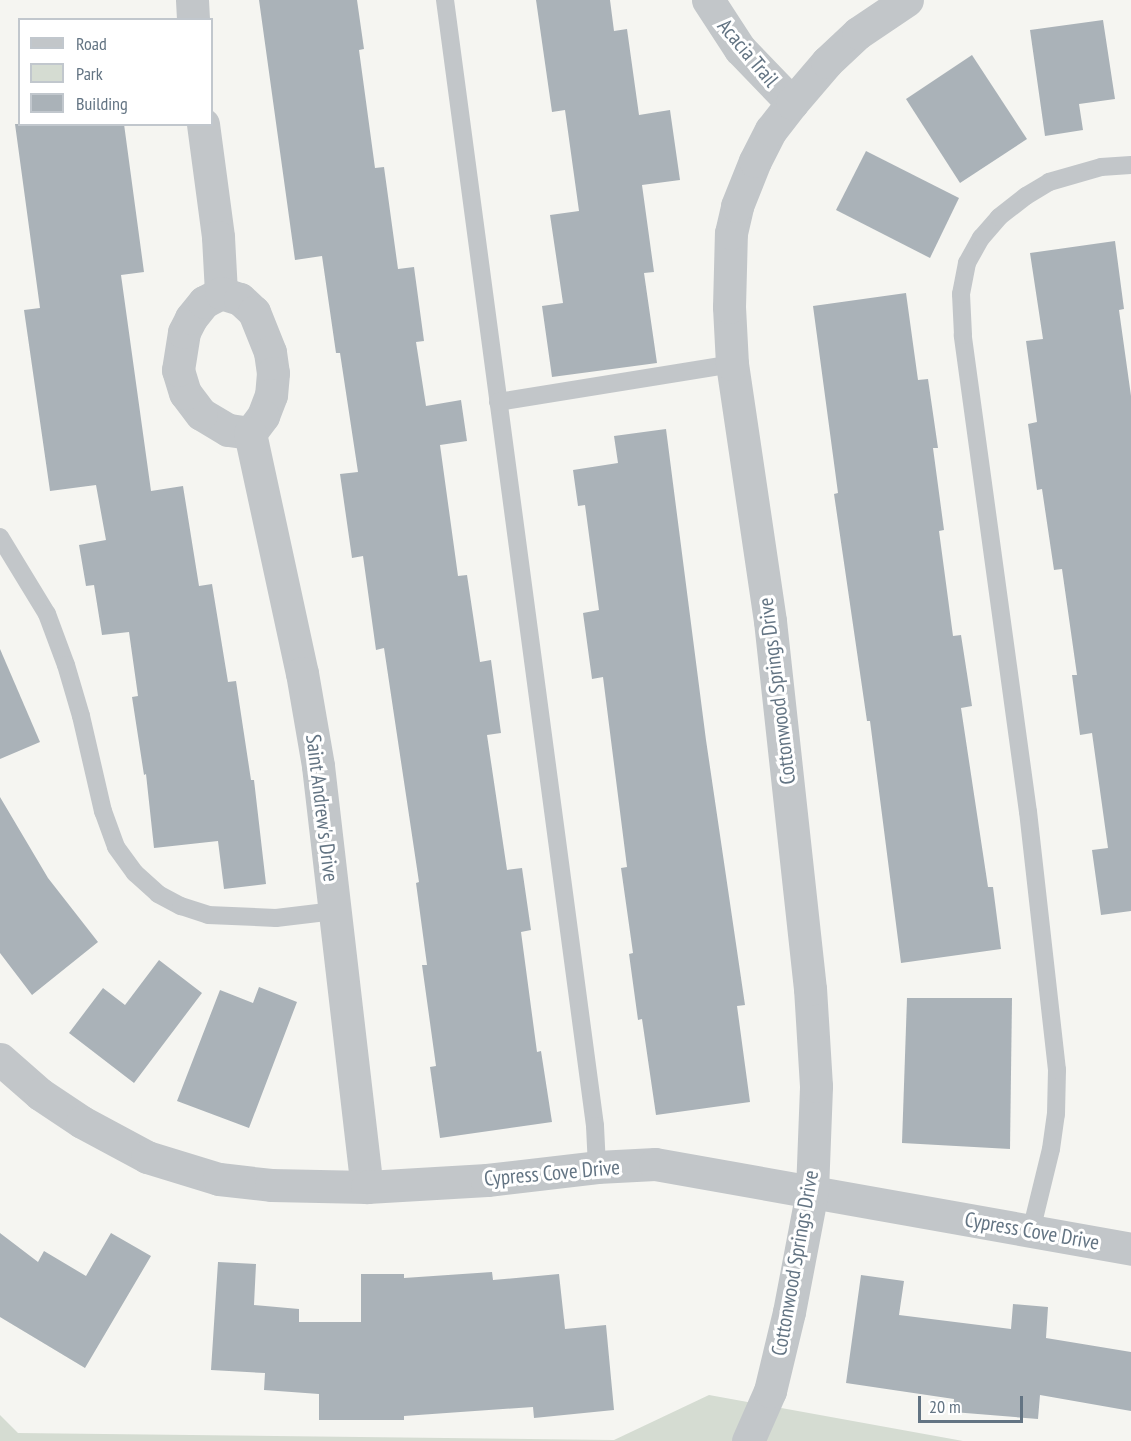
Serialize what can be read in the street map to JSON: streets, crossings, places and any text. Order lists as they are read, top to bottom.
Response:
{
  "streets": {
    "street": [
      "Acacia Trail",
      "Cottonwood Springs Drive",
      "Saint Andrew's Drive",
      "Cypress Cove Drive"
    ]
  },
  "crossings": [
    ["Acacia Trail", "Cottonwood Springs Drive"],
    ["Cottonwood Springs Drive", "Cypress Cove Drive"],
    ["Saint Andrew's Drive", "Cypress Cove Drive"]
  ],
  "legend": ["Road", "Park", "Building"],
  "scale_bar": "20 m"
}
